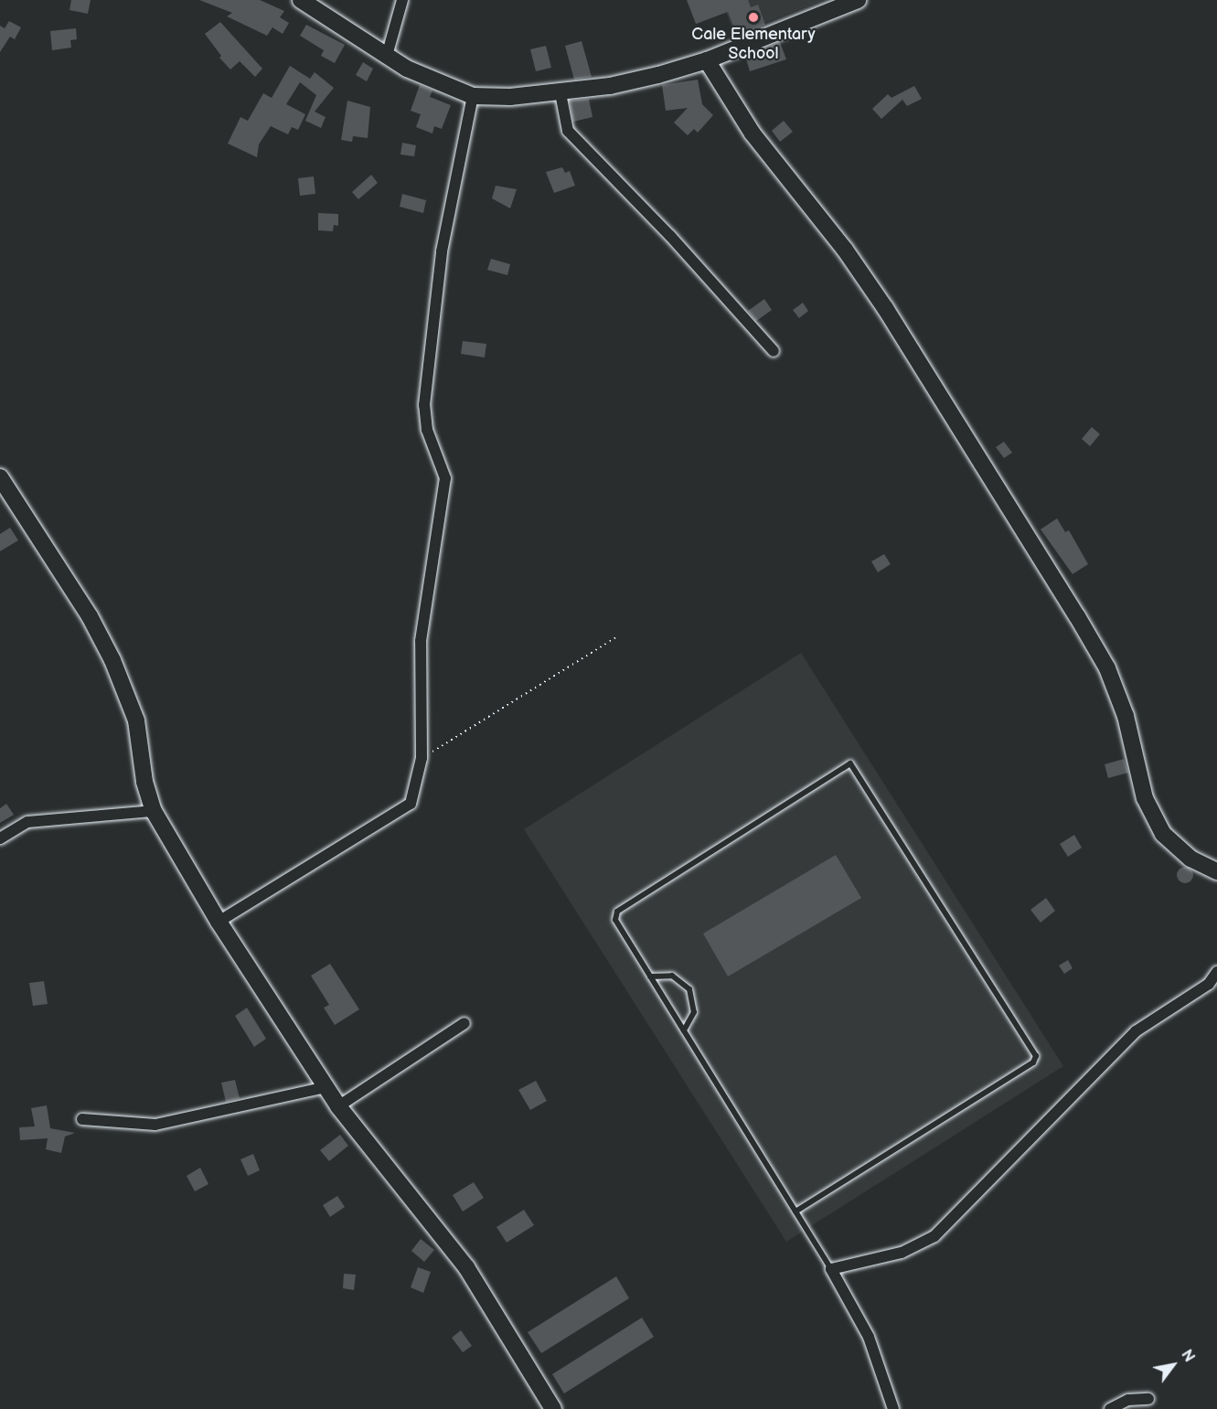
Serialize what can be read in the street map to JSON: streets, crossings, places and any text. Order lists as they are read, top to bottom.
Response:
{
  "places": ["Cale Elementary School"],
  "north": "top right"
}
